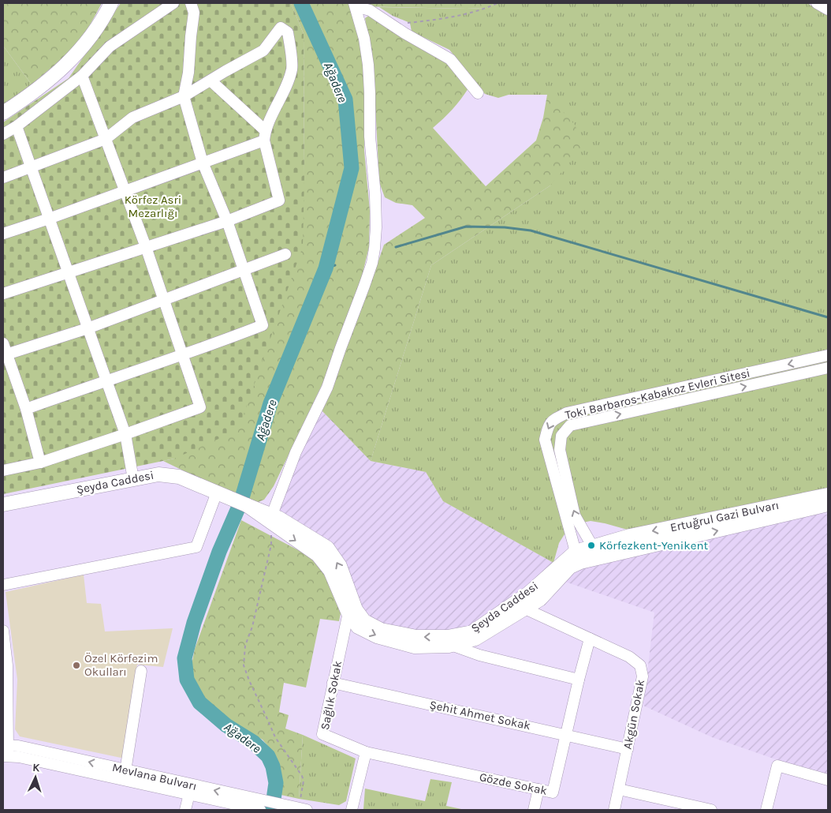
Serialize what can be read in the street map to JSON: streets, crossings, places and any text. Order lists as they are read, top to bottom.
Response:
{
  "streets": {
    "main road": ["Şeyda Caddesi", "Ertuğrul Gazi Bulvarı"],
    "street": [
      "Toki Barbaros-Kabakoz Evleri Sitesi",
      "Sağlık Sokak",
      "Akgün Sokak",
      "Şehit Ahmet Sokak",
      "Mevlana Bulvarı",
      "Gözde Sokak"
    ]
  },
  "crossings": [
    ["Toki Barbaros-Kabakoz Evleri Sitesi", "Şeyda Caddesi"],
    ["Toki Barbaros-Kabakoz Evleri Sitesi", "Ertuğrul Gazi Bulvarı"],
    ["Şeyda Caddesi", "Ertuğrul Gazi Bulvarı"],
    ["Şeyda Caddesi", "Sağlık Sokak"],
    ["Şeyda Caddesi", "Akgün Sokak"],
    ["Sağlık Sokak", "Şehit Ahmet Sokak"],
    ["Sağlık Sokak", "Gözde Sokak"],
    ["Akgün Sokak", "Şehit Ahmet Sokak"],
    ["Akgün Sokak", "Gözde Sokak"],
    ["Şehit Ahmet Sokak", "Gözde Sokak"]
  ],
  "water": ["Ağadere"],
  "parks": ["Körfez Asri Mezarlığı"],
  "places": ["Körfezkent-Yenikent", "Özel Körfezim Okulları"],
  "north": "top"
}
